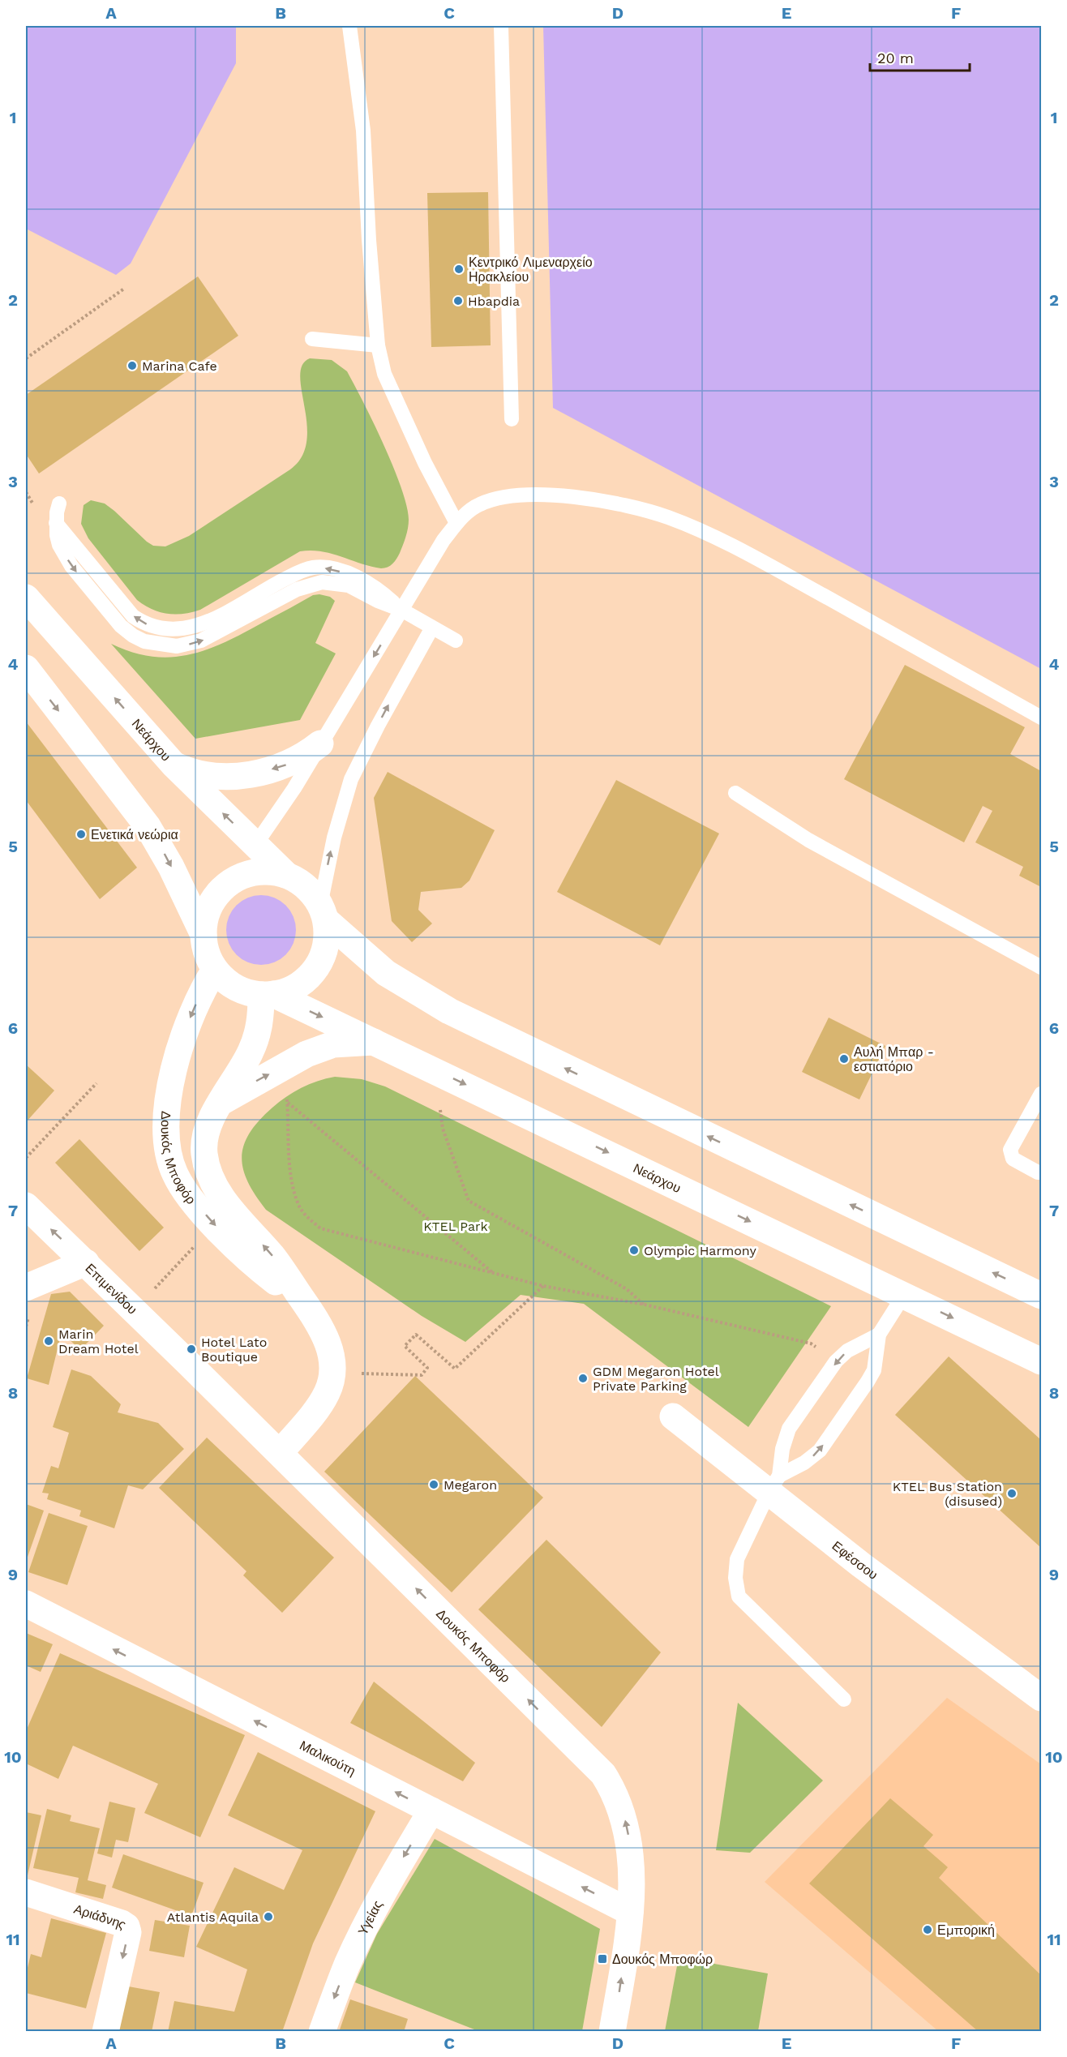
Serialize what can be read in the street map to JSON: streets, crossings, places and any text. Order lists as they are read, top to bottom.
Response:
{
  "streets": {
    "street": [
      "Νεάρχου",
      "Δουκός Μποφόρ",
      "Επιμενίδου",
      "Εφέσσου",
      "Μαλικούτη",
      "Υγείας",
      "Αριάδνης"
    ]
  },
  "crossings": [
    ["Νεάρχου", "Δουκός Μποφόρ"],
    ["Δουκός Μποφόρ", "Επιμενίδου"],
    ["Δουκός Μποφόρ", "Μαλικούτη"],
    ["Μαλικούτη", "Υγείας"]
  ],
  "one_way": ["Μαλικούτη", "Υγείας"],
  "parks": ["KTEL Park"],
  "places": {
    "other": [
      "Κεντρικό Λιμεναρχείο Ηρακλείου",
      "Hbapdia",
      "Marina Cafe",
      "Ενετικά νεώρια",
      "Αυλή Μπαρ - εστιατόριο",
      "Olympic Harmony",
      "Marin Dream Hotel",
      "Hotel Lato Boutique",
      "GDM Megaron Hotel Private Parking",
      "Megaron",
      "KTEL Bus Station (disused)",
      "Atlantis Aquila",
      "Εμπορική"
    ],
    "transit": ["Δουκός Μποφώρ"]
  },
  "scale_bar": "20 m",
  "grid": {
    "columns": [
      "A",
      "B",
      "C",
      "D",
      "E",
      "F"
    ],
    "rows": [
      "1",
      "2",
      "3",
      "4",
      "5",
      "6",
      "7",
      "8",
      "9",
      "10",
      "11"
    ]
  }
}
